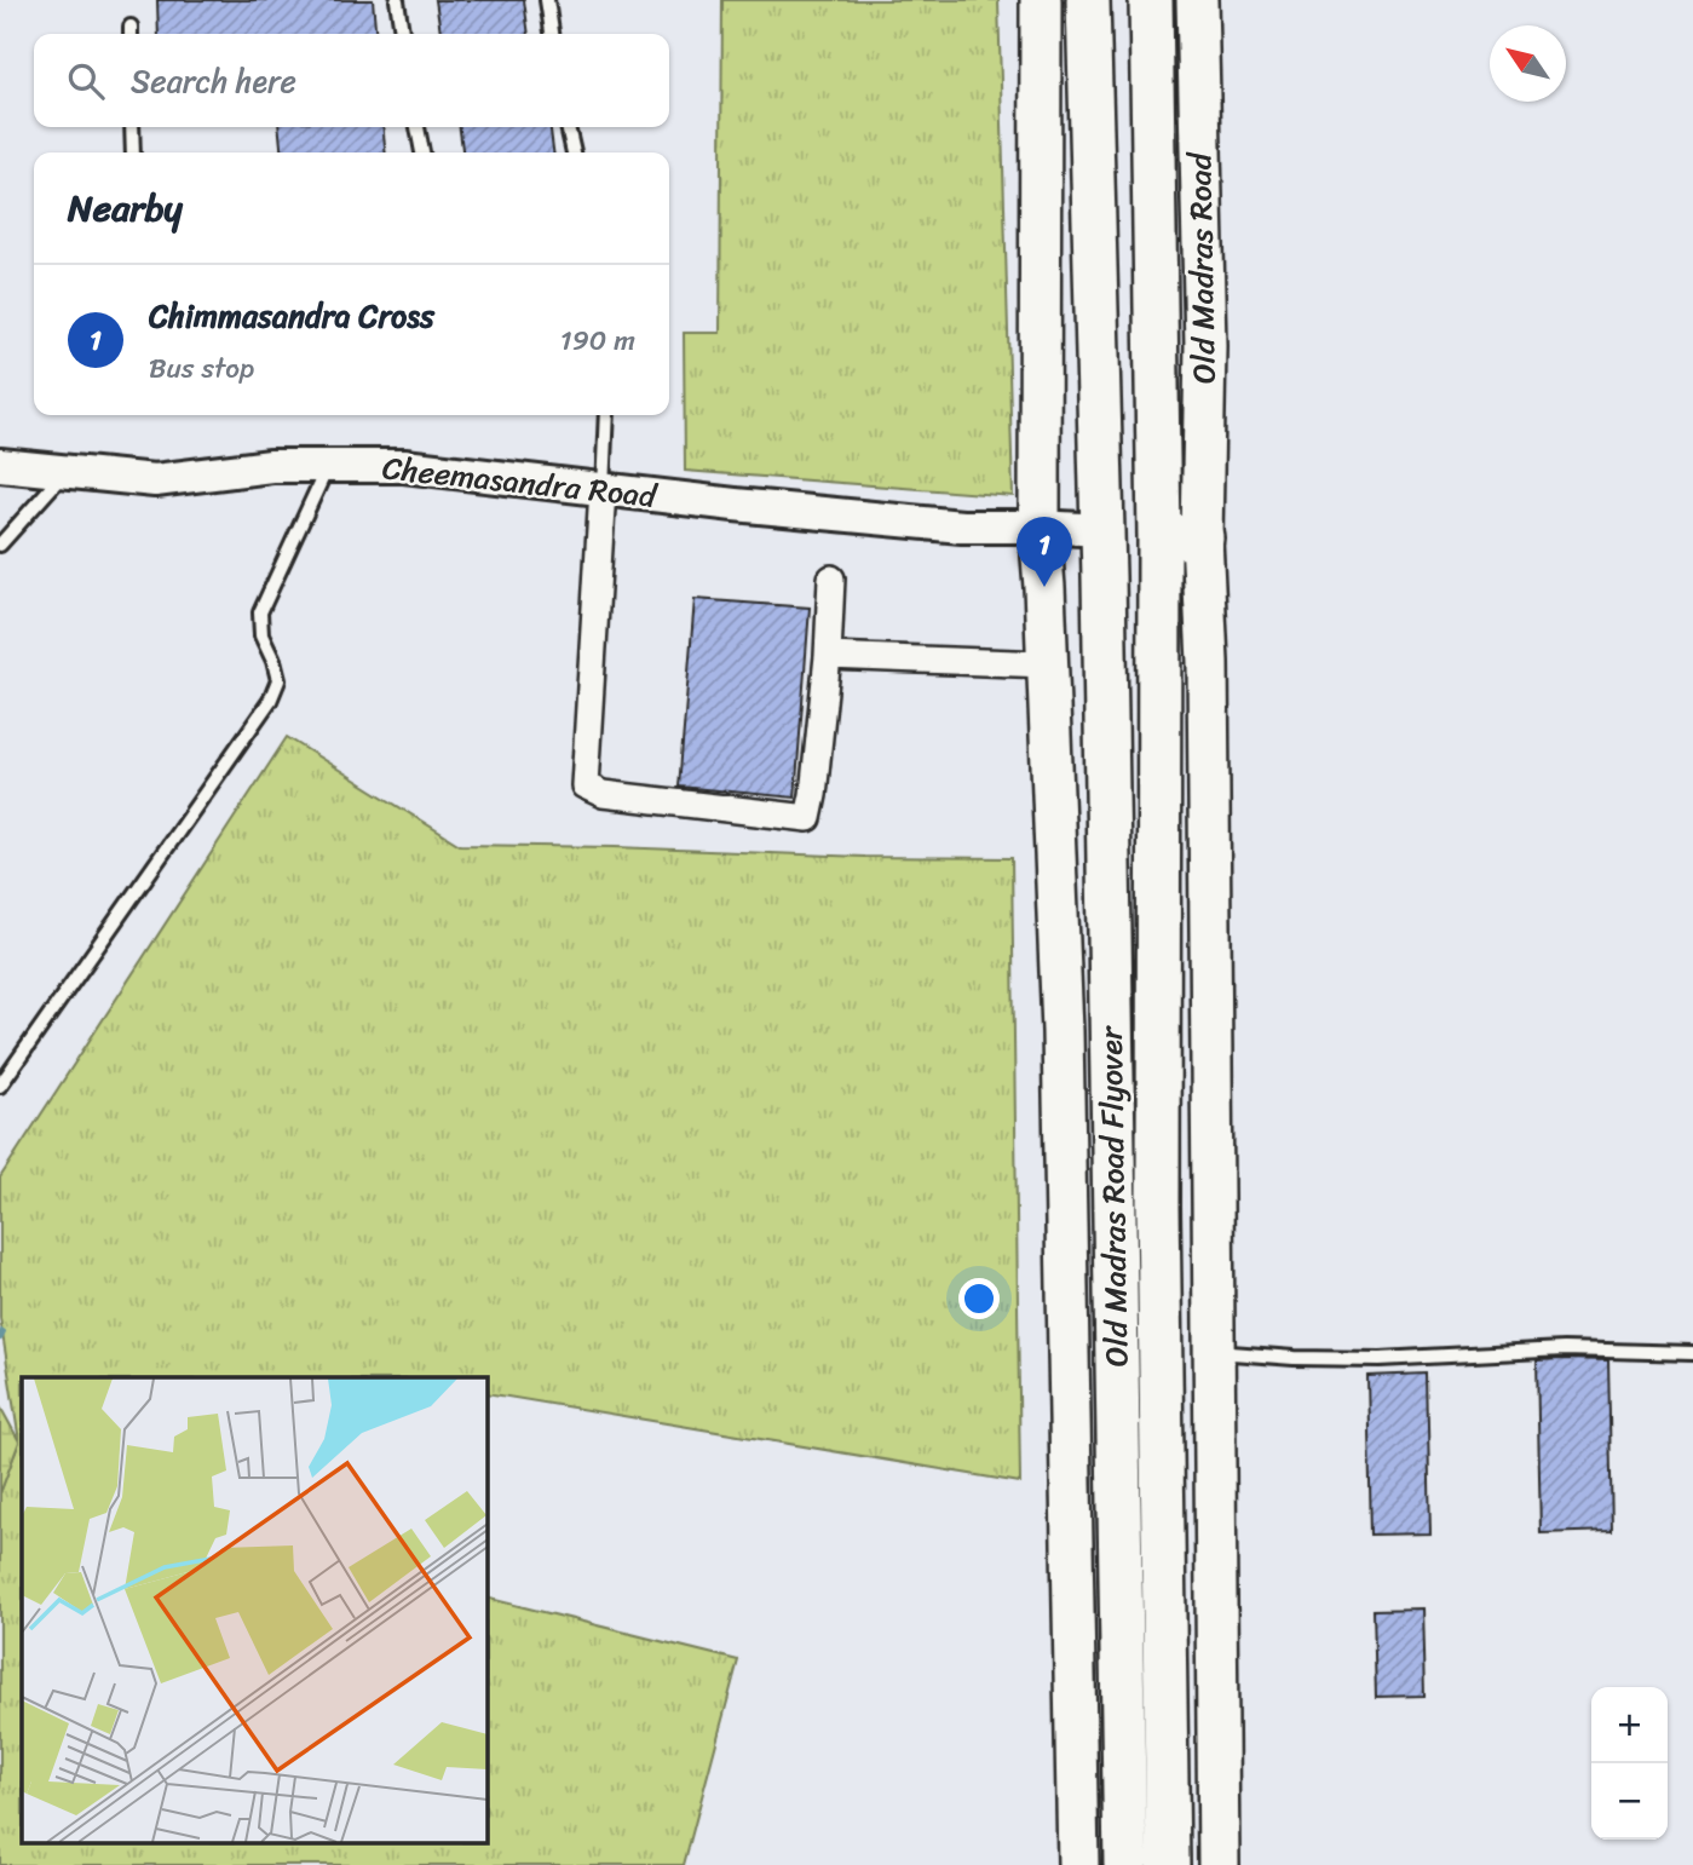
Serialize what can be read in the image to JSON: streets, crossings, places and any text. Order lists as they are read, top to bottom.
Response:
{
  "streets": {
    "highway": ["Old Madras Road", "Old Madras Road Flyover"],
    "street": ["Cheemasandra Road"]
  },
  "crossings": [
    ["Old Madras Road", "Old Madras Road Flyover"],
    ["Cheemasandra Road", "Old Madras Road Flyover"]
  ],
  "north": "top left",
  "page": {
    "search": "Search here",
    "heading": "Nearby",
    "list": [
      {
        "mark": "1",
        "name": "Chimmasandra Cross",
        "note": "Bus stop",
        "value": "190 m"
      }
    ],
    "pins": "1",
    "map_buttons": ["+", "−"]
  }
}
